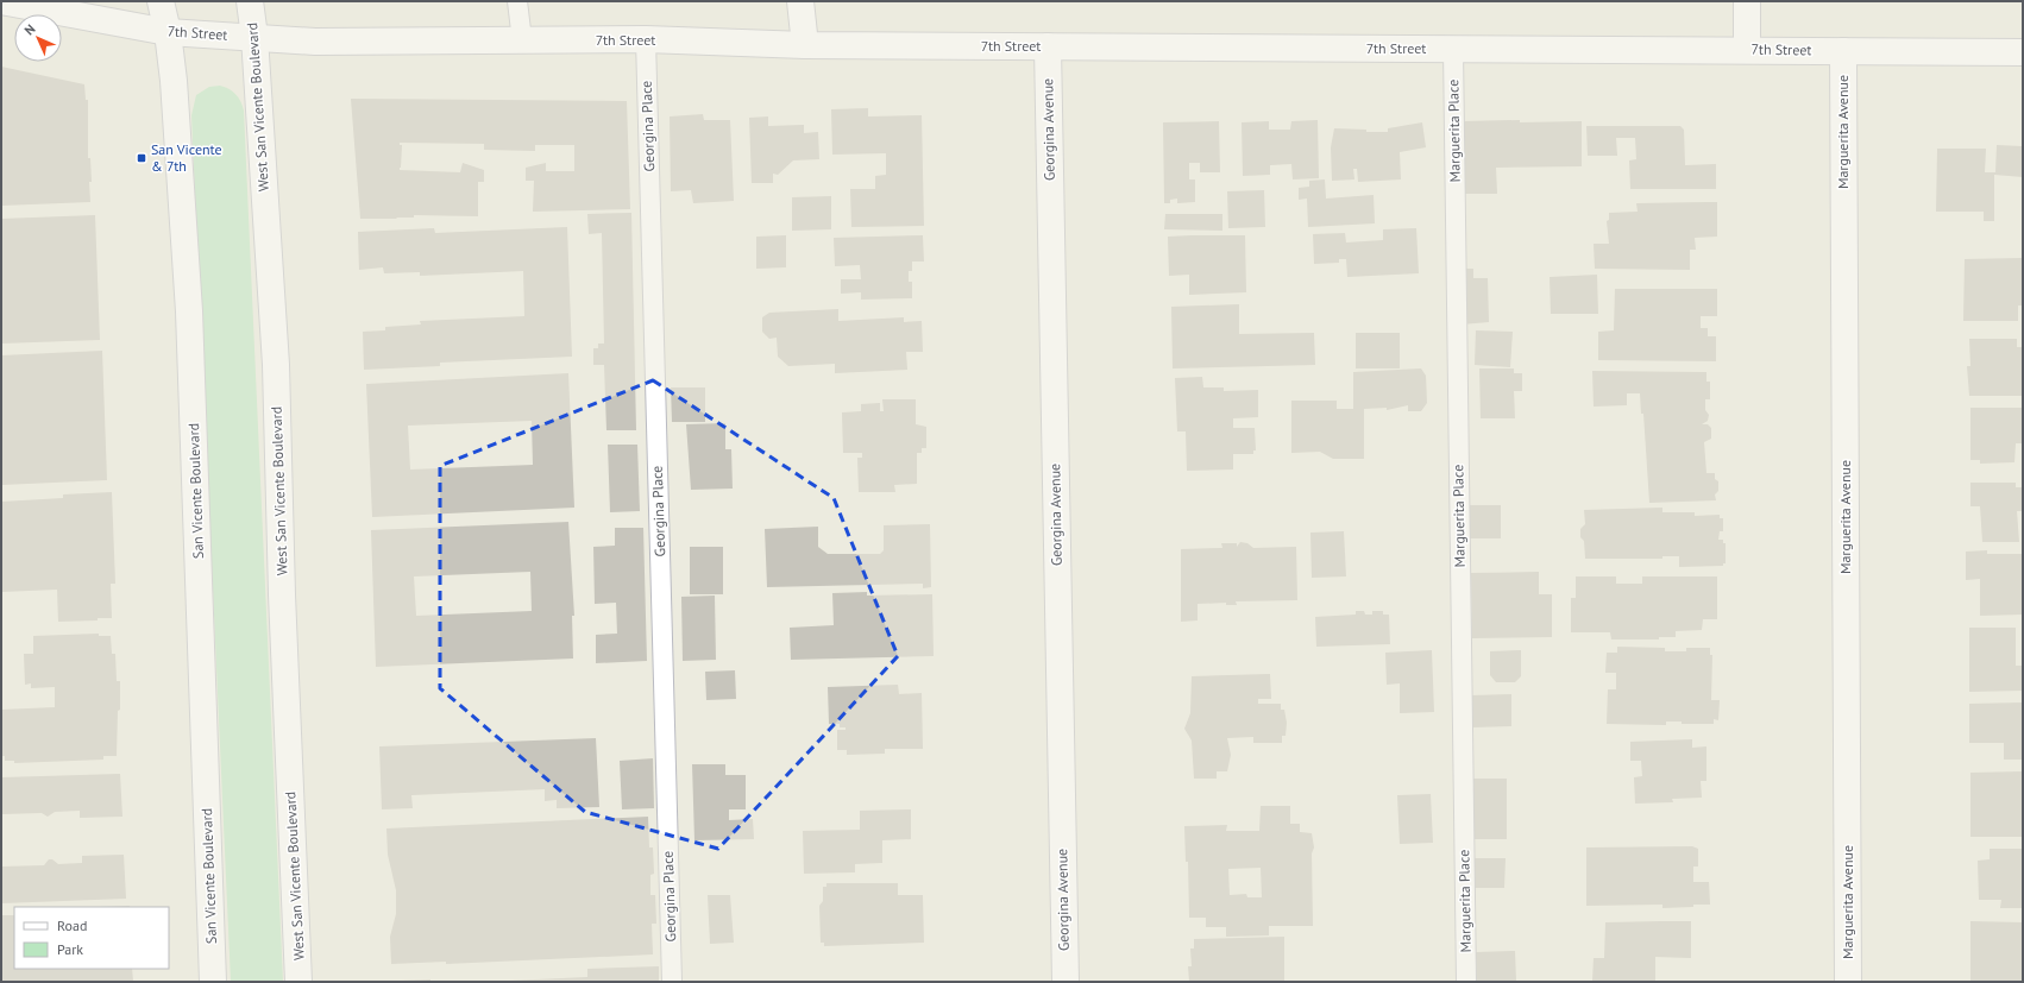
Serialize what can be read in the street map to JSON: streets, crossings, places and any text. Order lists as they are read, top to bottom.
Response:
{
  "streets": {
    "street": [
      "7th Street",
      "West San Vicente Boulevard",
      "Georgina Avenue",
      "Marguerita Avenue",
      "San Vicente Boulevard"
    ],
    "lane": ["Georgina Place", "Marguerita Place"]
  },
  "crossings": [
    ["7th Street", "West San Vicente Boulevard"],
    ["7th Street", "Georgina Place"],
    ["7th Street", "Georgina Avenue"],
    ["7th Street", "Marguerita Place"],
    ["7th Street", "Marguerita Avenue"],
    ["7th Street", "San Vicente Boulevard"]
  ],
  "places": {
    "transit": ["San Vicente & 7th"]
  },
  "legend": ["Road", "Park"],
  "north": "top left"
}
